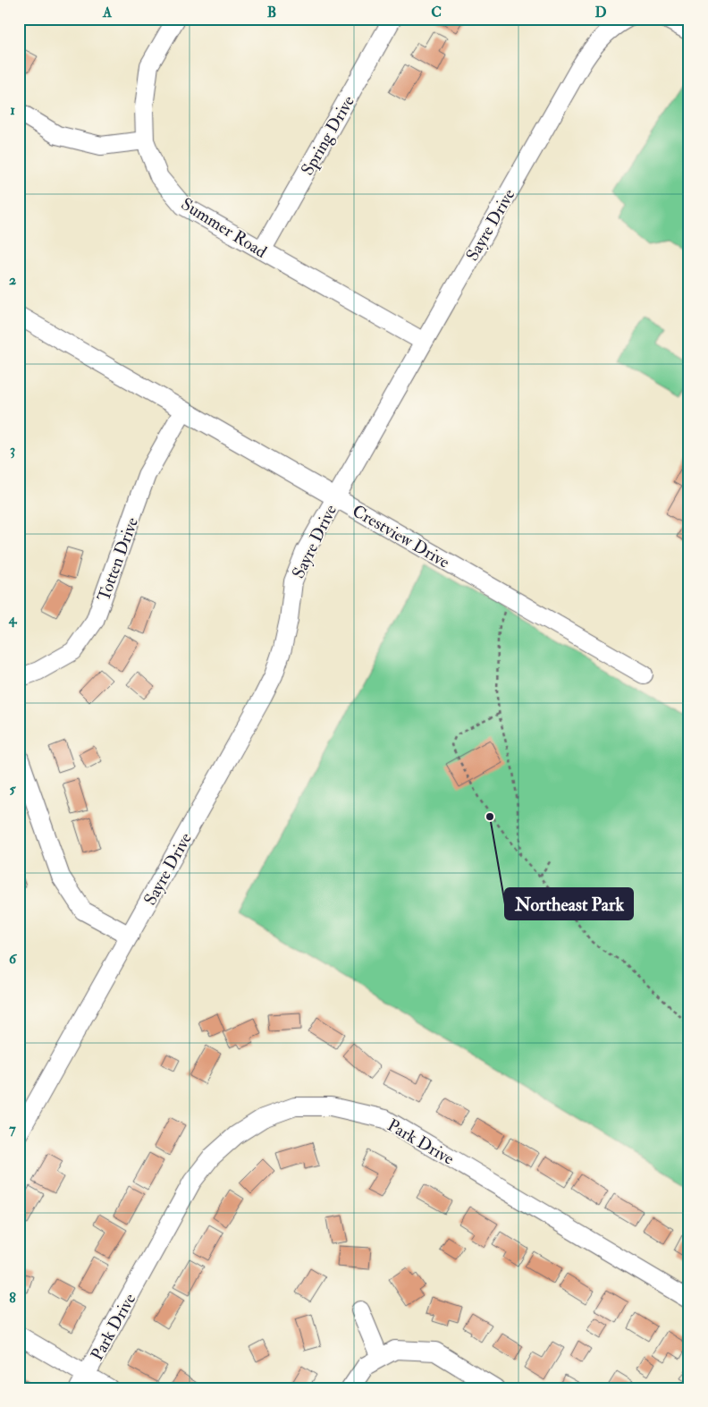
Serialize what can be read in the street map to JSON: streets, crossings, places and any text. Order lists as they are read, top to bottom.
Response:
{
  "streets": {
    "street": [
      "Spring Drive",
      "Sayre Drive",
      "Summer Road",
      "Crestview Drive",
      "Totten Drive",
      "Park Drive"
    ]
  },
  "crossings": [
    ["Spring Drive", "Summer Road"],
    ["Sayre Drive", "Summer Road"],
    ["Sayre Drive", "Crestview Drive"],
    ["Crestview Drive", "Totten Drive"]
  ],
  "places": ["Northeast Park"],
  "grid": {
    "columns": [
      "A",
      "B",
      "C",
      "D"
    ],
    "rows": [
      "1",
      "2",
      "3",
      "4",
      "5",
      "6",
      "7",
      "8"
    ]
  }
}
